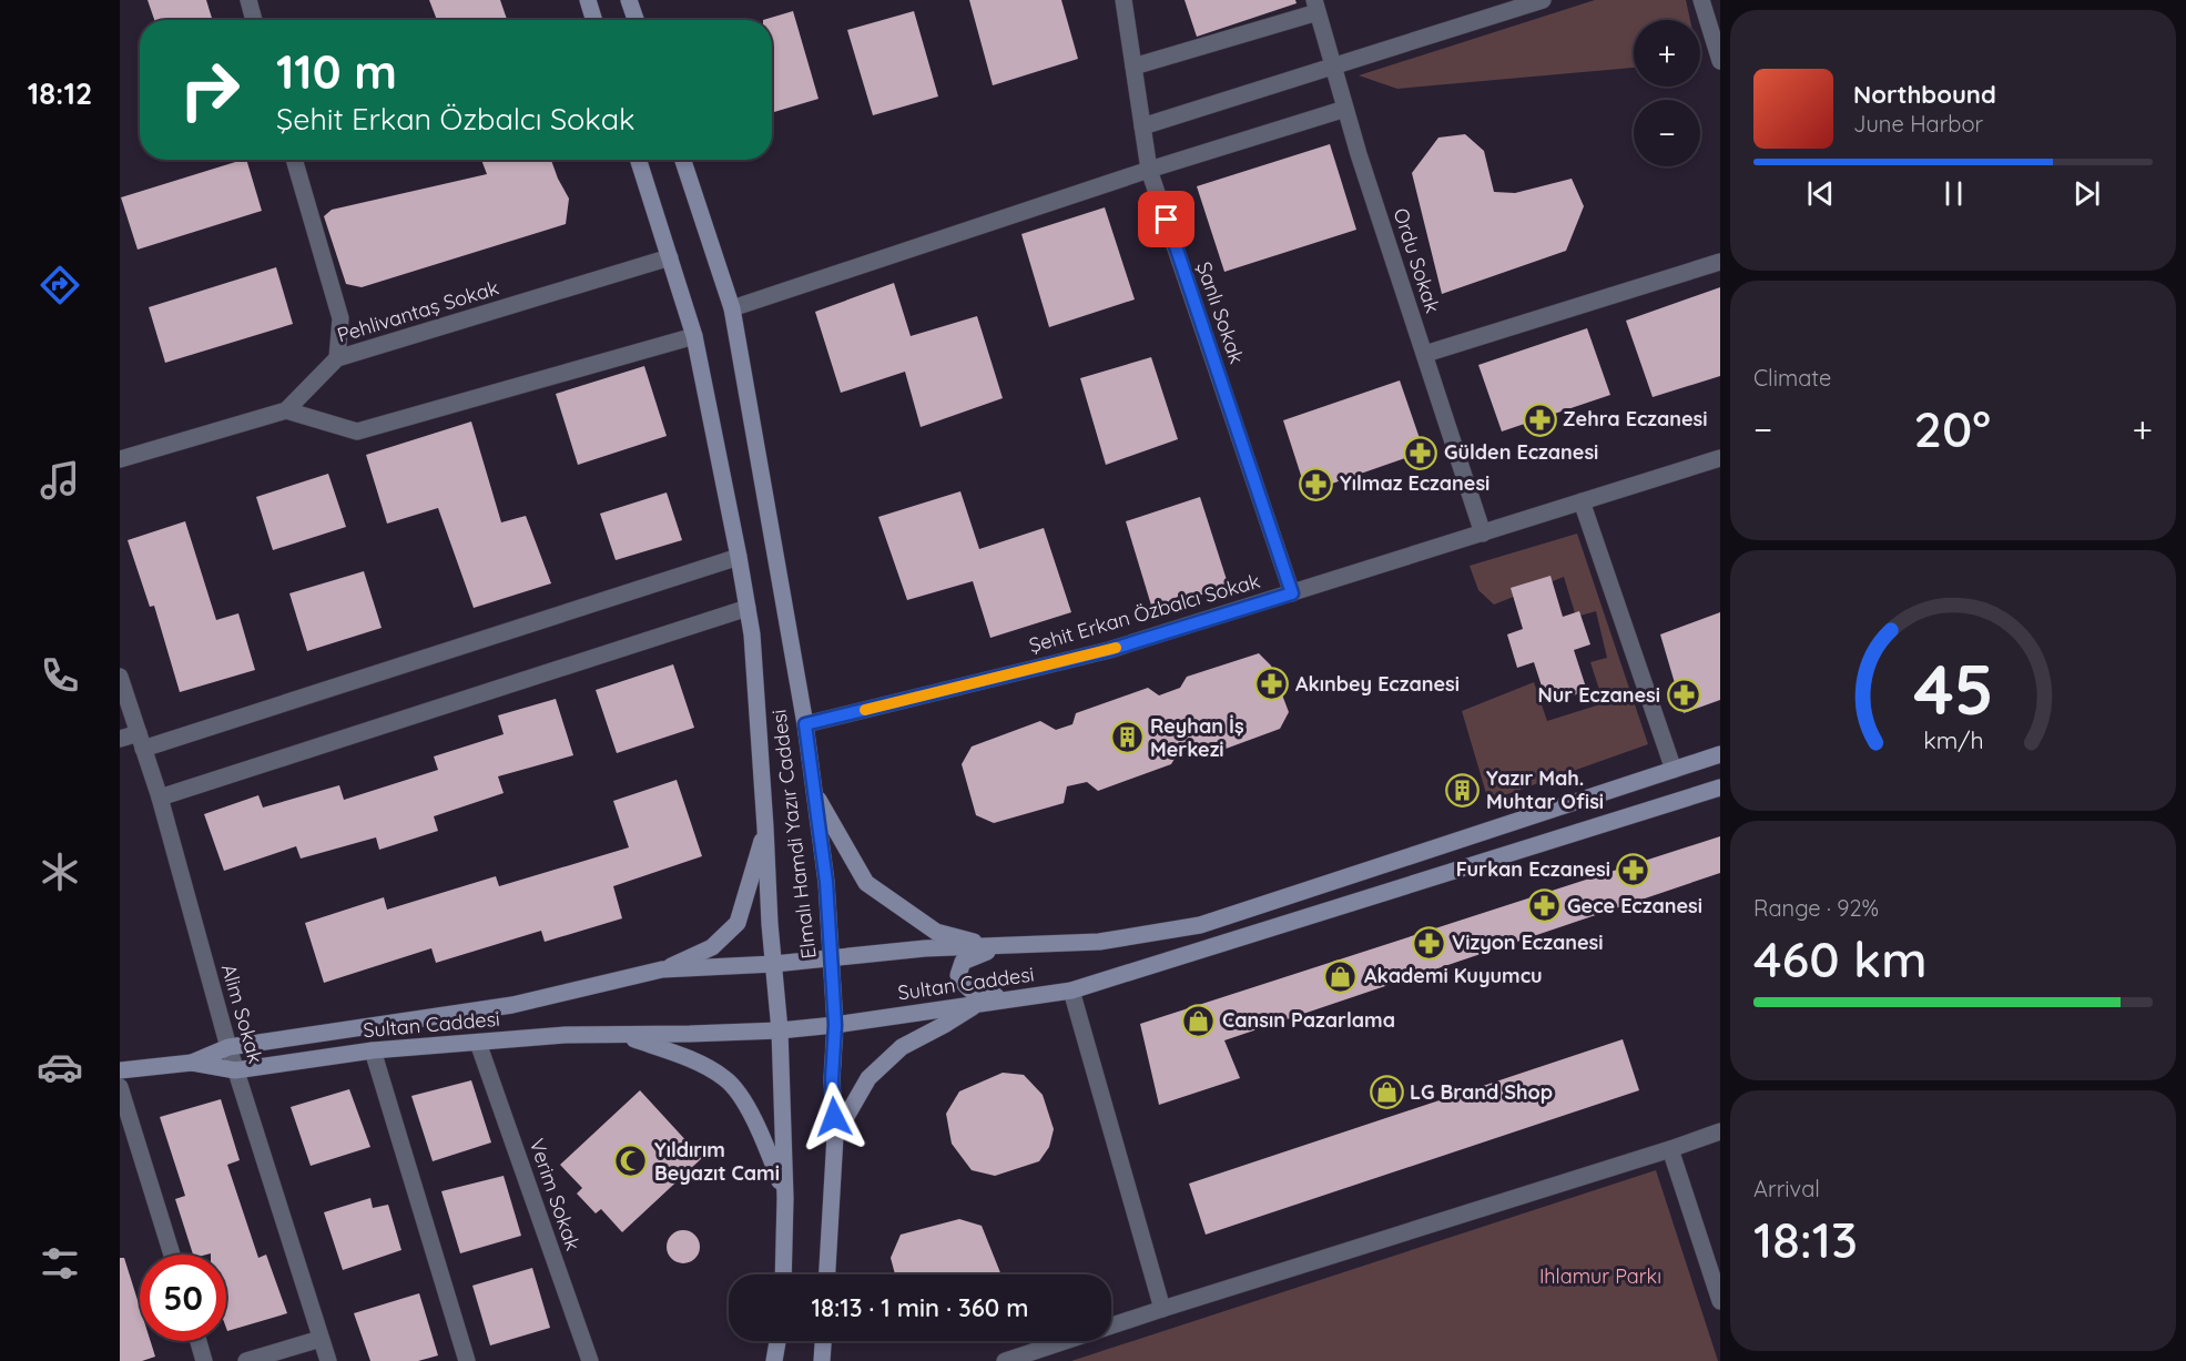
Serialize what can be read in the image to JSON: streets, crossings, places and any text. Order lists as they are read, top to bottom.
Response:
{
  "streets": {
    "main road": ["Elmalı Hamdi Yazır Caddesi", "Sultan Caddesi"],
    "street": [
      "Ordu Sokak",
      "Pehlivantaş Sokak",
      "Şanlı Sokak",
      "Şehit Erkan Özbalcı Sokak",
      "Alim Sokak",
      "Verim Sokak"
    ]
  },
  "crossings": [
    ["Ordu Sokak", "Şehit Erkan Özbalcı Sokak"],
    ["Pehlivantaş Sokak", "Elmalı Hamdi Yazır Caddesi"],
    ["Şanlı Sokak", "Şehit Erkan Özbalcı Sokak"],
    ["Şehit Erkan Özbalcı Sokak", "Elmalı Hamdi Yazır Caddesi"],
    ["Elmalı Hamdi Yazır Caddesi", "Sultan Caddesi"],
    ["Sultan Caddesi", "Alim Sokak"],
    ["Sultan Caddesi", "Verim Sokak"]
  ],
  "parks": ["Ihlamur Parkı"],
  "places": {
    "pharmacy": [
      "Zehra Eczanesi",
      "Gülden Eczanesi",
      "Yılmaz Eczanesi",
      "Akınbey Eczanesi",
      "Nur Eczanesi",
      "Furkan Eczanesi",
      "Gece Eczanesi",
      "Vizyon Eczanesi"
    ],
    "building": ["Reyhan İş Merkezi", "Yazır Mah. Muhtar Ofisi"],
    "shop": ["Akademi Kuyumcu", "Cansın Pazarlama", "LG Brand Shop"],
    "mosque": ["Yıldırım Beyazıt Cami"]
  },
  "page": {
    "tabs": "18:12",
    "map_buttons": ["+", "−"],
    "turn": ["110 m", "Şehit Erkan Özbalcı Sokak"],
    "song": ["Northbound", "June Harbor"],
    "tile": [
      "Climate",
      ["Range · 92%", "460 km"],
      ["Arrival", "18:13"]
    ],
    "heat": ["−", "20°", "+"],
    "limit": "50",
    "trip": "18:13 · 1 min · 360 m",
    "gauge": ["45", "km/h"]
  }
}
